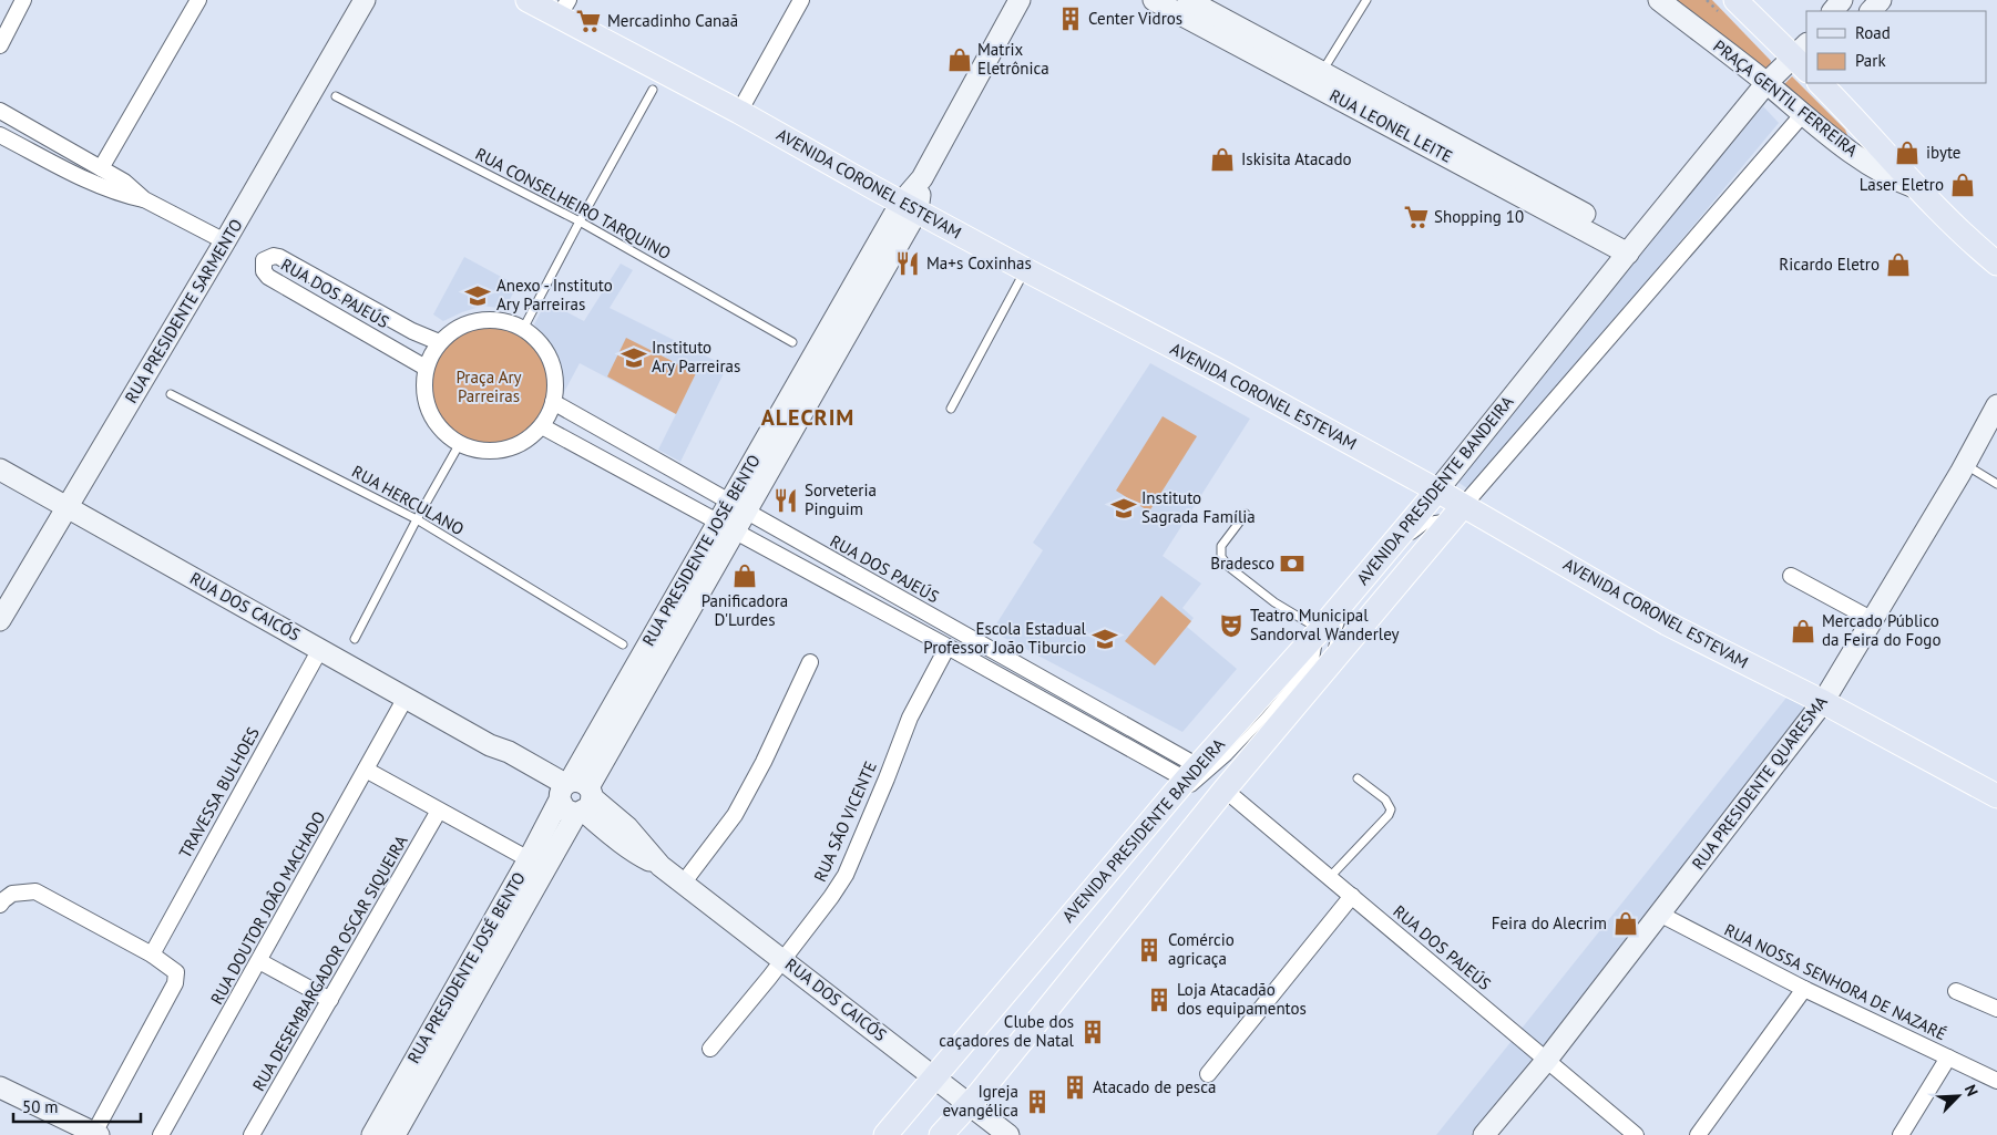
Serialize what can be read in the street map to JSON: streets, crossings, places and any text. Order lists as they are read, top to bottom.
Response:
{
  "streets": {
    "main road": ["AVENIDA CORONEL ESTEVAM", "AVENIDA PRESIDENTE BANDEIRA"],
    "street": [
      "PRAÇA GENTIL FERREIRA",
      "RUA LEONEL LEITE",
      "RUA DOS PAJEÚS",
      "RUA PRESIDENTE SARMENTO",
      "RUA PRESIDENTE JOSÉ BENTO",
      "RUA DOS CAICÓS",
      "RUA PRESIDENTE QUARESMA",
      "TRAVESSA BULHOES",
      "RUA SÃO VICENTE",
      "RUA DOUTOR JOÂO MACHADO",
      "RUA DESEMBARGADOR OSCAR SIQUEIRA",
      "RUA NOSSA SENHORA DE NAZARÉ"
    ],
    "lane": ["RUA CONSELHEIRO TARQUINO", "RUA HERCULANO"]
  },
  "crossings": [
    ["PRAÇA GENTIL FERREIRA", "AVENIDA PRESIDENTE BANDEIRA"],
    ["RUA LEONEL LEITE", "AVENIDA PRESIDENTE BANDEIRA"],
    ["AVENIDA CORONEL ESTEVAM", "AVENIDA PRESIDENTE BANDEIRA"],
    ["AVENIDA CORONEL ESTEVAM", "RUA PRESIDENTE JOSÉ BENTO"],
    ["AVENIDA CORONEL ESTEVAM", "RUA PRESIDENTE QUARESMA"],
    ["RUA DOS PAJEÚS", "AVENIDA PRESIDENTE BANDEIRA"],
    ["RUA DOS PAJEÚS", "RUA PRESIDENTE JOSÉ BENTO"],
    ["RUA DOS PAJEÚS", "RUA PRESIDENTE QUARESMA"],
    ["RUA PRESIDENTE SARMENTO", "RUA DOS CAICÓS"],
    ["AVENIDA PRESIDENTE BANDEIRA", "RUA DOS CAICÓS"],
    ["RUA PRESIDENTE JOSÉ BENTO", "RUA DOS CAICÓS"],
    ["RUA DOS CAICÓS", "TRAVESSA BULHOES"],
    ["RUA DOS CAICÓS", "RUA SÃO VICENTE"],
    ["RUA DOS CAICÓS", "RUA DOUTOR JOÂO MACHADO"],
    ["RUA PRESIDENTE QUARESMA", "RUA NOSSA SENHORA DE NAZARÉ"]
  ],
  "districts": ["ALECRIM"],
  "parks": ["Praça Ary Parreiras"],
  "places": {
    "building": [
      "Center Vidros",
      "Comércio agricaça",
      "Loja Atacadão dos equipamentos",
      "Clube dos caçadores de Natal",
      "Atacado de pesca",
      "Igreja evangélica"
    ],
    "supermarket": ["Mercadinho Canaã", "Shopping 10"],
    "shop": [
      "Matrix Eletrônica",
      "ibyte",
      "Iskisita Atacado",
      "Laser Eletro",
      "Ricardo Eletro",
      "Panificadora D'Lurdes",
      "Mercado Público da Feira do Fogo",
      "Feira do Alecrim"
    ],
    "restaurant": ["Ma+s Coxinhas", "Sorveteria Pinguim"],
    "school or university": [
      "Anexo - Instituto Ary Parreiras",
      "Instituto Ary Parreiras",
      "Instituto Sagrada Família",
      "Escola Estadual Professor João Tiburcio"
    ],
    "bank": ["Bradesco"],
    "theatre": ["Teatro Municipal Sandorval Wanderley"]
  },
  "legend": ["Road", "Park"],
  "scale_bar": "50 m",
  "north": "top right"
}
